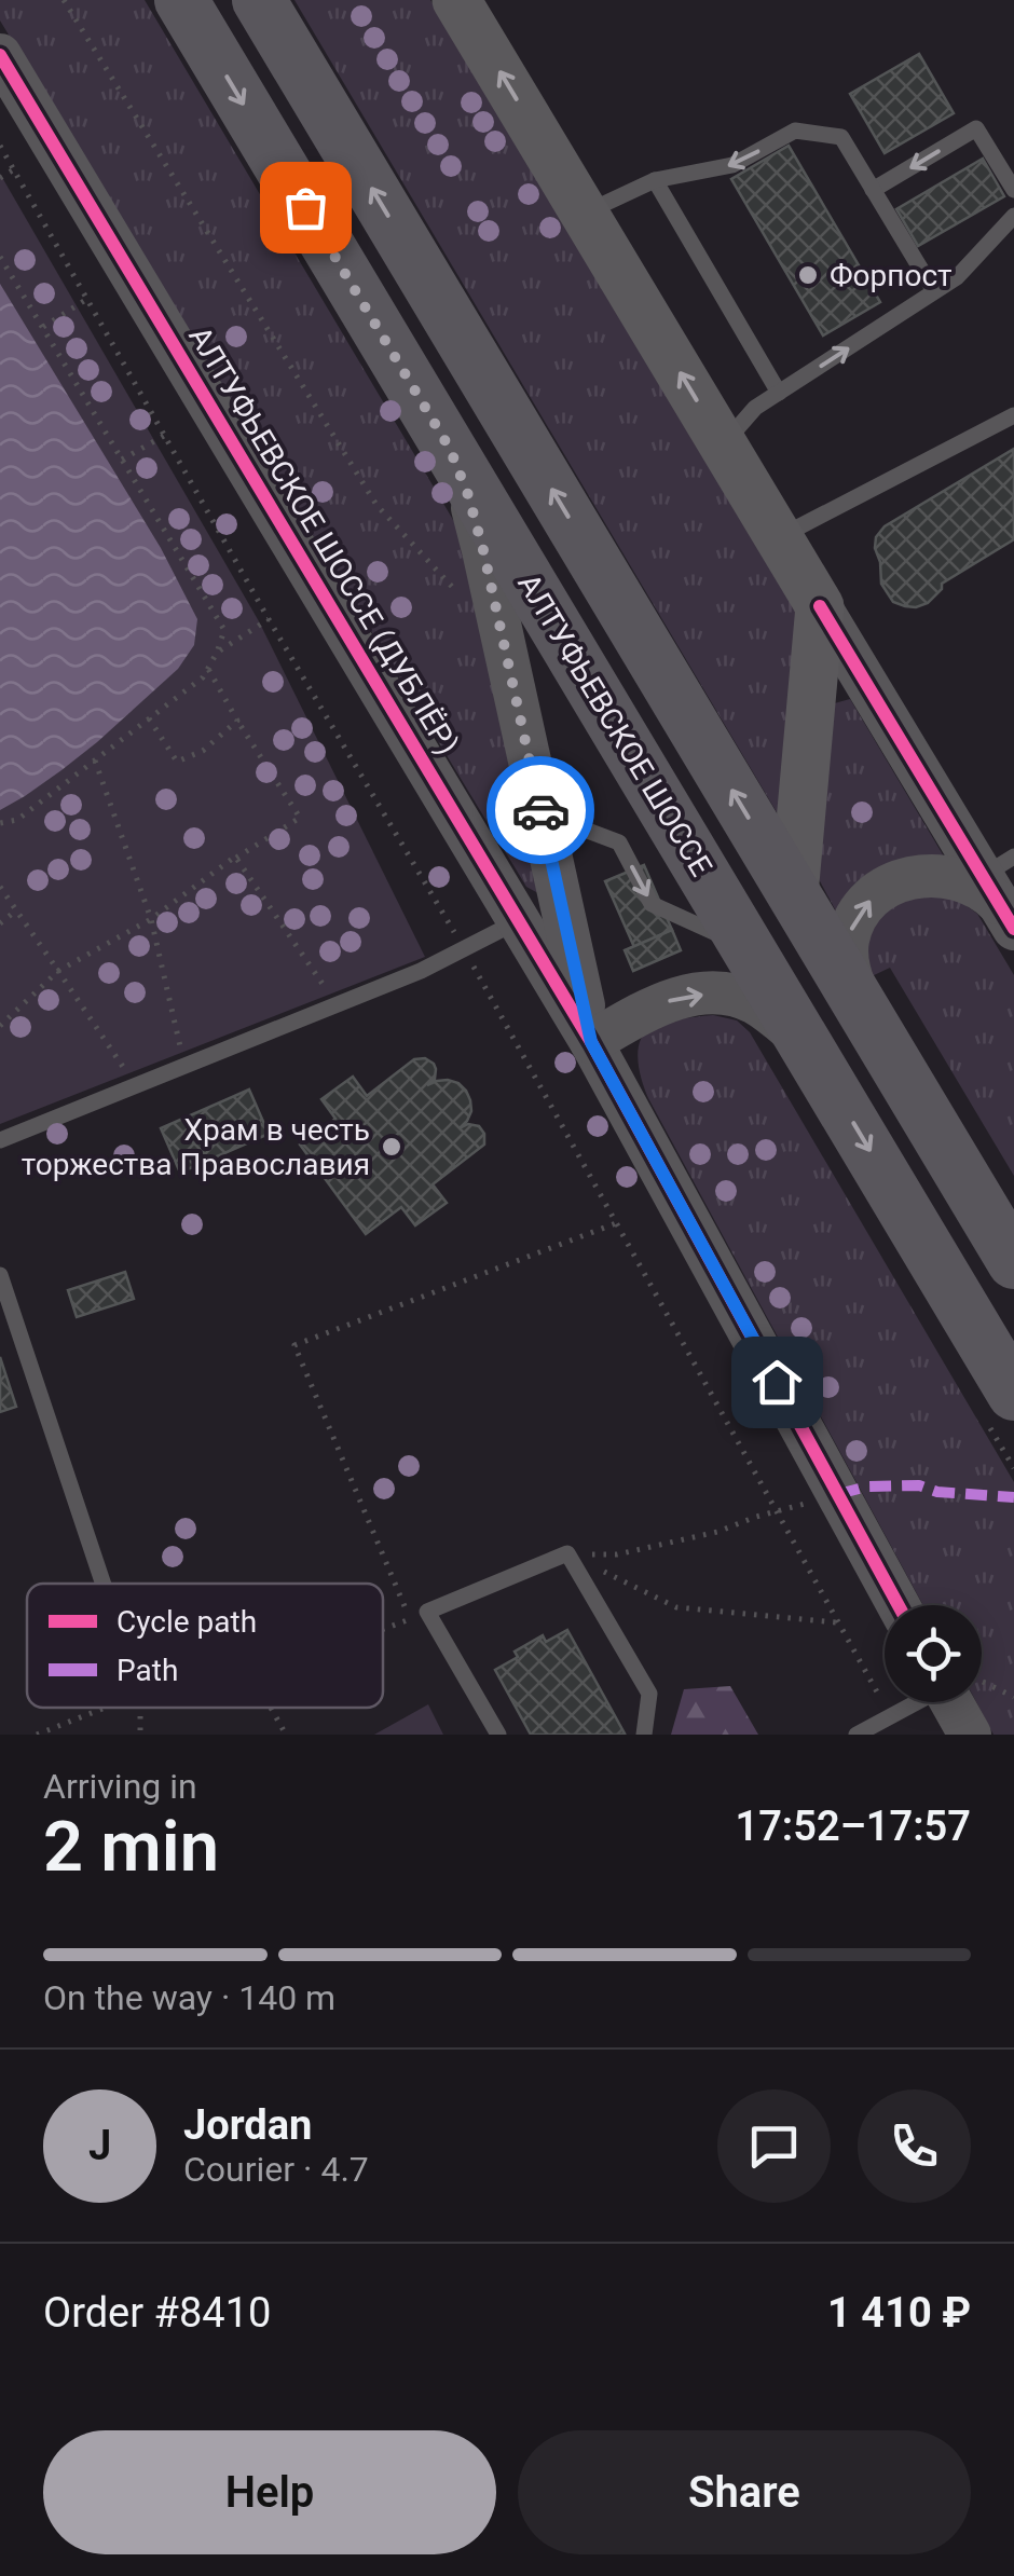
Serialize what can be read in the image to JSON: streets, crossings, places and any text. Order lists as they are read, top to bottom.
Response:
{
  "streets": {
    "main road": ["АЛТУФЬЕВСКОЕ ШОССЕ"],
    "street": ["АЛТУФЬЕВСКОЕ ШОССЕ (ДУБЛЁР)"]
  },
  "places": ["Форпост", "Храм в честь торжества Православия"],
  "legend": ["Cycle path", "Path"],
  "page": {
    "heading": ["2 min", "Arriving in", "17:52–17:57"],
    "panel": [
      "Jordan",
      "Courier · 4.7",
      "Order #8410",
      "1 410 ₽"
    ],
    "bar": "On the way · 140 m",
    "round": "J",
    "buttons": ["Help", "Share"]
  }
}
